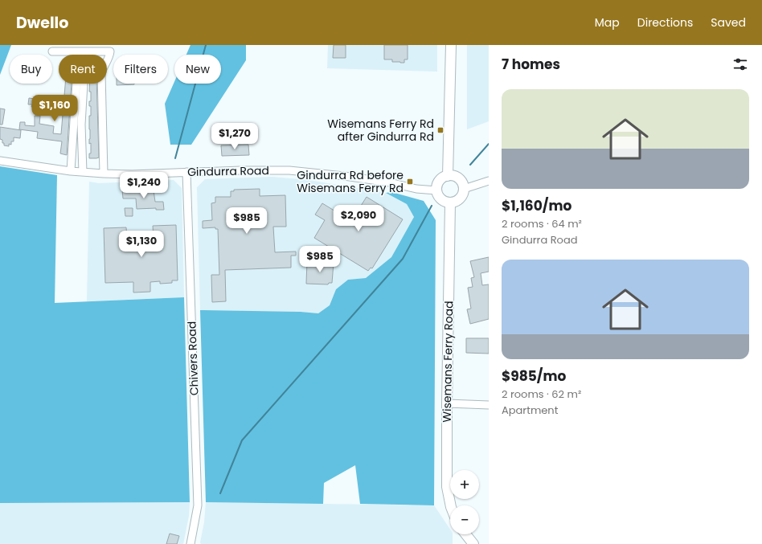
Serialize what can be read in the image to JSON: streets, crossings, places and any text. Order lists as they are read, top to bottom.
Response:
{
  "streets": {
    "main road": ["Wisemans Ferry Road"],
    "street": ["Gindurra Road", "Chivers Road"]
  },
  "crossings": [
    ["Gindurra Road", "Chivers Road"],
    ["Gindurra Road", "Wisemans Ferry Road"]
  ],
  "places": {
    "transit": ["Wisemans Ferry Rd after Gindurra Rd", "Gindurra Rd before Wisemans Ferry Rd"]
  },
  "page": {
    "header": "Dwello",
    "nav": ["Map", "Directions", "Saved"],
    "heading": "7 homes",
    "chip": [
      "Buy",
      "Rent",
      "Filters",
      "New"
    ],
    "list": [
      {
        "name": "$1,160/mo",
        "note": "2 rooms · 64 m² · Gindurra Road"
      },
      {
        "name": "$985/mo",
        "note": "2 rooms · 62 m² · Apartment"
      }
    ],
    "price": [
      "$1,160",
      "$1,270",
      "$1,240",
      "$2,090",
      "$985",
      "$1,130",
      "$985"
    ],
    "map_buttons": ["+", "−"]
  }
}
